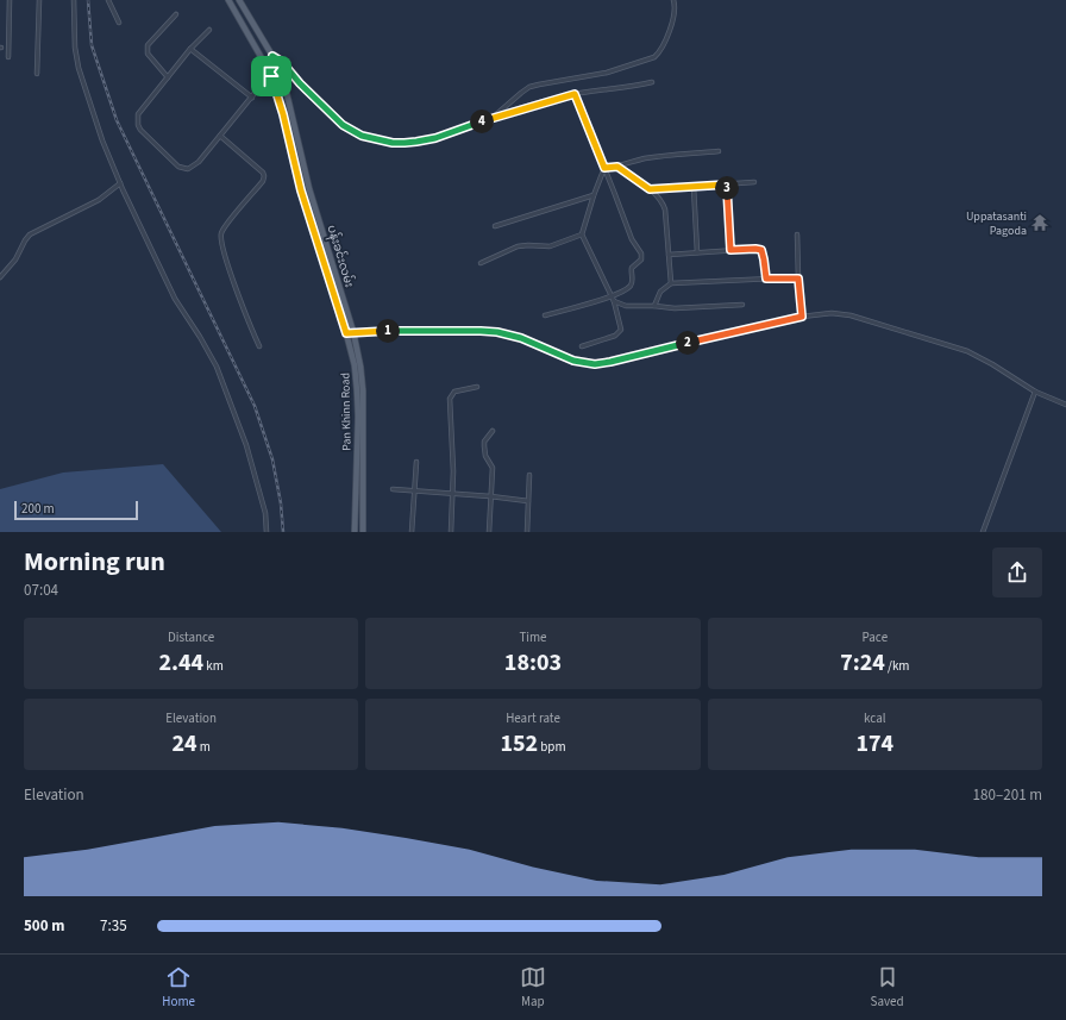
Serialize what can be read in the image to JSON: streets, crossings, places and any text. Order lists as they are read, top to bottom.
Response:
{
  "streets": {
    "main road": ["ပန်းခင်းလမ်း", "Pan Khinn Road"]
  },
  "crossings": [
    ["ပန်းခင်းလမ်း", "Pan Khinn Road"]
  ],
  "places": {
    "temple": ["Uppatasanti Pagoda"]
  },
  "scale_bar": "200 m",
  "page": {
    "pins": [
      "4",
      "3",
      "1",
      "2"
    ],
    "scale": "200 m",
    "heading": ["Morning run", "07:04"],
    "stats": [
      ["Distance", "2.44 km"],
      ["Time", "18:03"],
      ["Pace", "7:24 /km"],
      ["Elevation", "24 m"],
      ["Heart rate", "152 bpm"],
      ["kcal", "174"]
    ],
    "chart": ["Elevation", "180–201 m"],
    "list": [
      {
        "name": "500 m",
        "note": "7:35"
      }
    ],
    "tabs": ["Home", "Map", "Saved"]
  }
}
